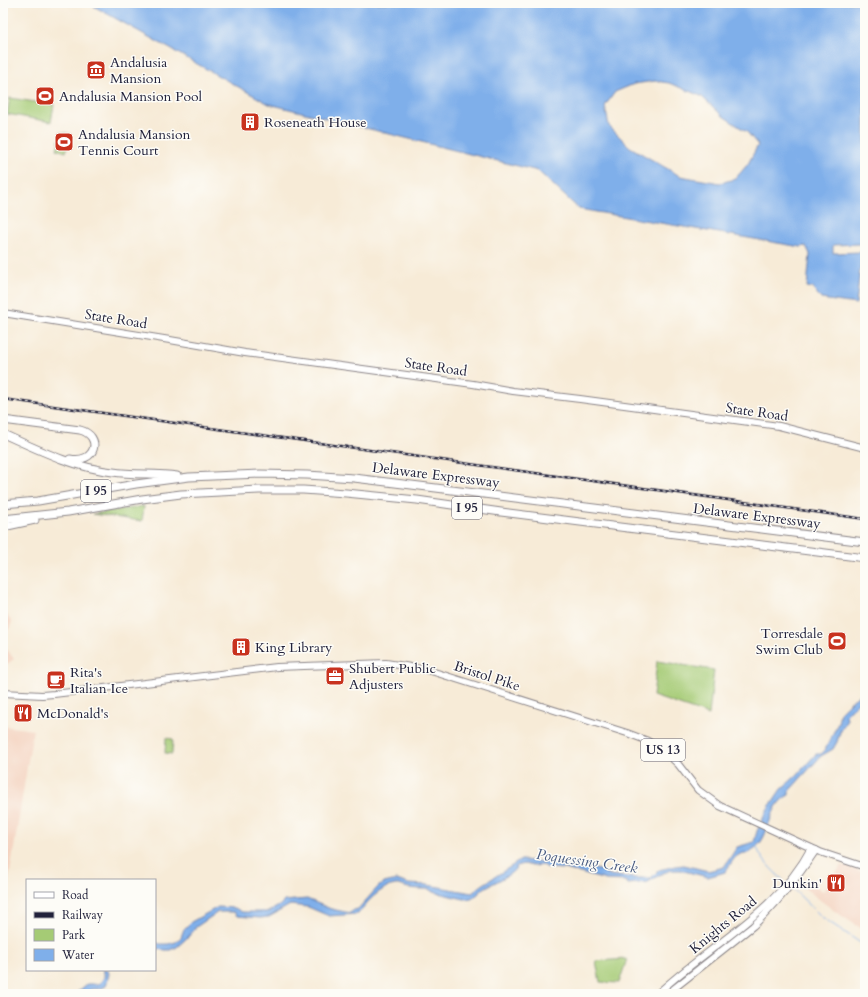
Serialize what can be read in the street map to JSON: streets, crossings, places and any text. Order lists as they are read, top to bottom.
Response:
{
  "streets": {
    "highway": ["Delaware Expressway", "I 95"],
    "main road": [
      "State Road",
      "Bristol Pike",
      "US 13",
      "Knights Road"
    ]
  },
  "crossings": [
    ["Bristol Pike", "US 13"],
    ["Bristol Pike", "Knights Road"],
    ["US 13", "Knights Road"]
  ],
  "water": ["Poquessing Creek"],
  "places": {
    "museum": ["Andalusia Mansion"],
    "sports": ["Andalusia Mansion Pool", "Andalusia Mansion Tennis Court", "Torresdale Swim Club"],
    "building": ["Roseneath House", "King Library"],
    "office": ["Shubert Public Adjusters"],
    "cafe": ["Rita's Italian Ice"],
    "restaurant": ["McDonald's", "Dunkin'"]
  },
  "legend": [
    "Road",
    "Railway",
    "Park",
    "Water"
  ]
}
